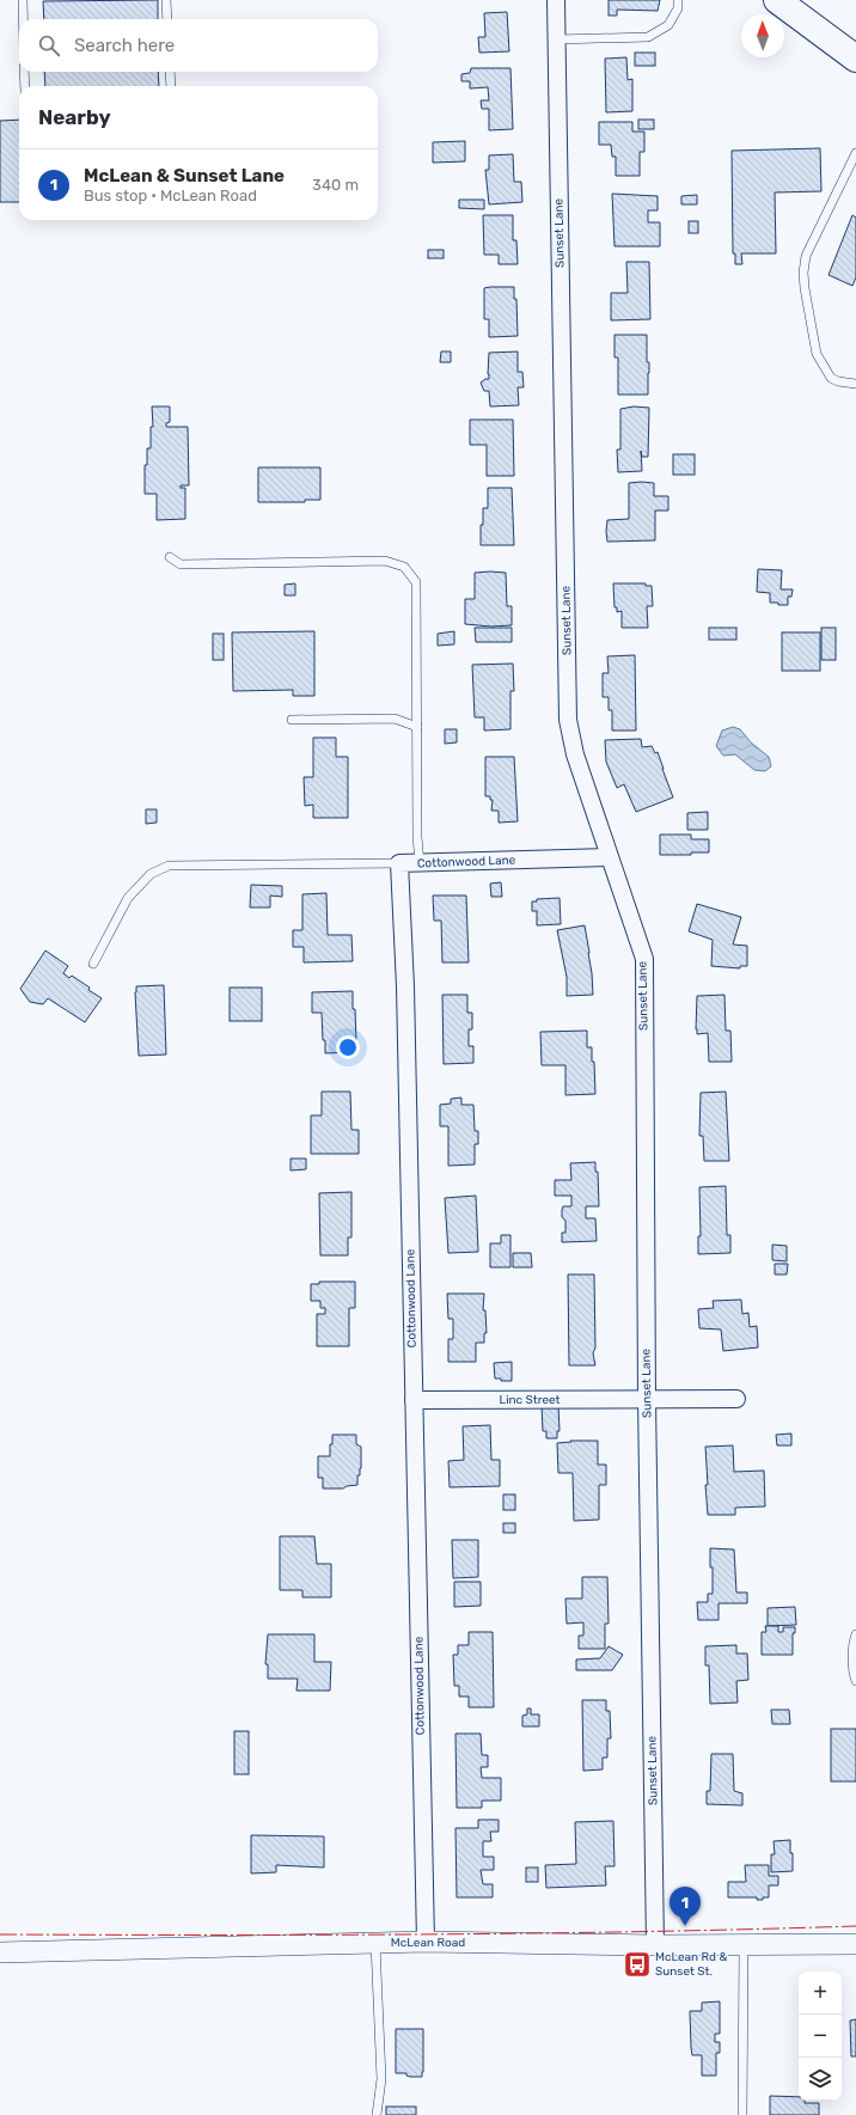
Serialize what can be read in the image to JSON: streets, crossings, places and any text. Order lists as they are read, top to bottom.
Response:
{
  "streets": {
    "street": [
      "Sunset Lane",
      "Cottonwood Lane",
      "Linc Street",
      "McLean Road"
    ]
  },
  "crossings": [
    ["Sunset Lane", "Cottonwood Lane"],
    ["Sunset Lane", "Linc Street"],
    ["Sunset Lane", "McLean Road"],
    ["Cottonwood Lane", "Linc Street"],
    ["Cottonwood Lane", "McLean Road"]
  ],
  "places": {
    "bus stop": ["McLean Rd & Sunset St."]
  },
  "north": "top",
  "page": {
    "search": "Search here",
    "heading": "Nearby",
    "list": [
      {
        "mark": "1",
        "name": "McLean & Sunset Lane",
        "note": "Bus stop · McLean Road",
        "value": "340 m"
      }
    ],
    "pins": "1",
    "map_buttons": ["+", "−"]
  }
}
